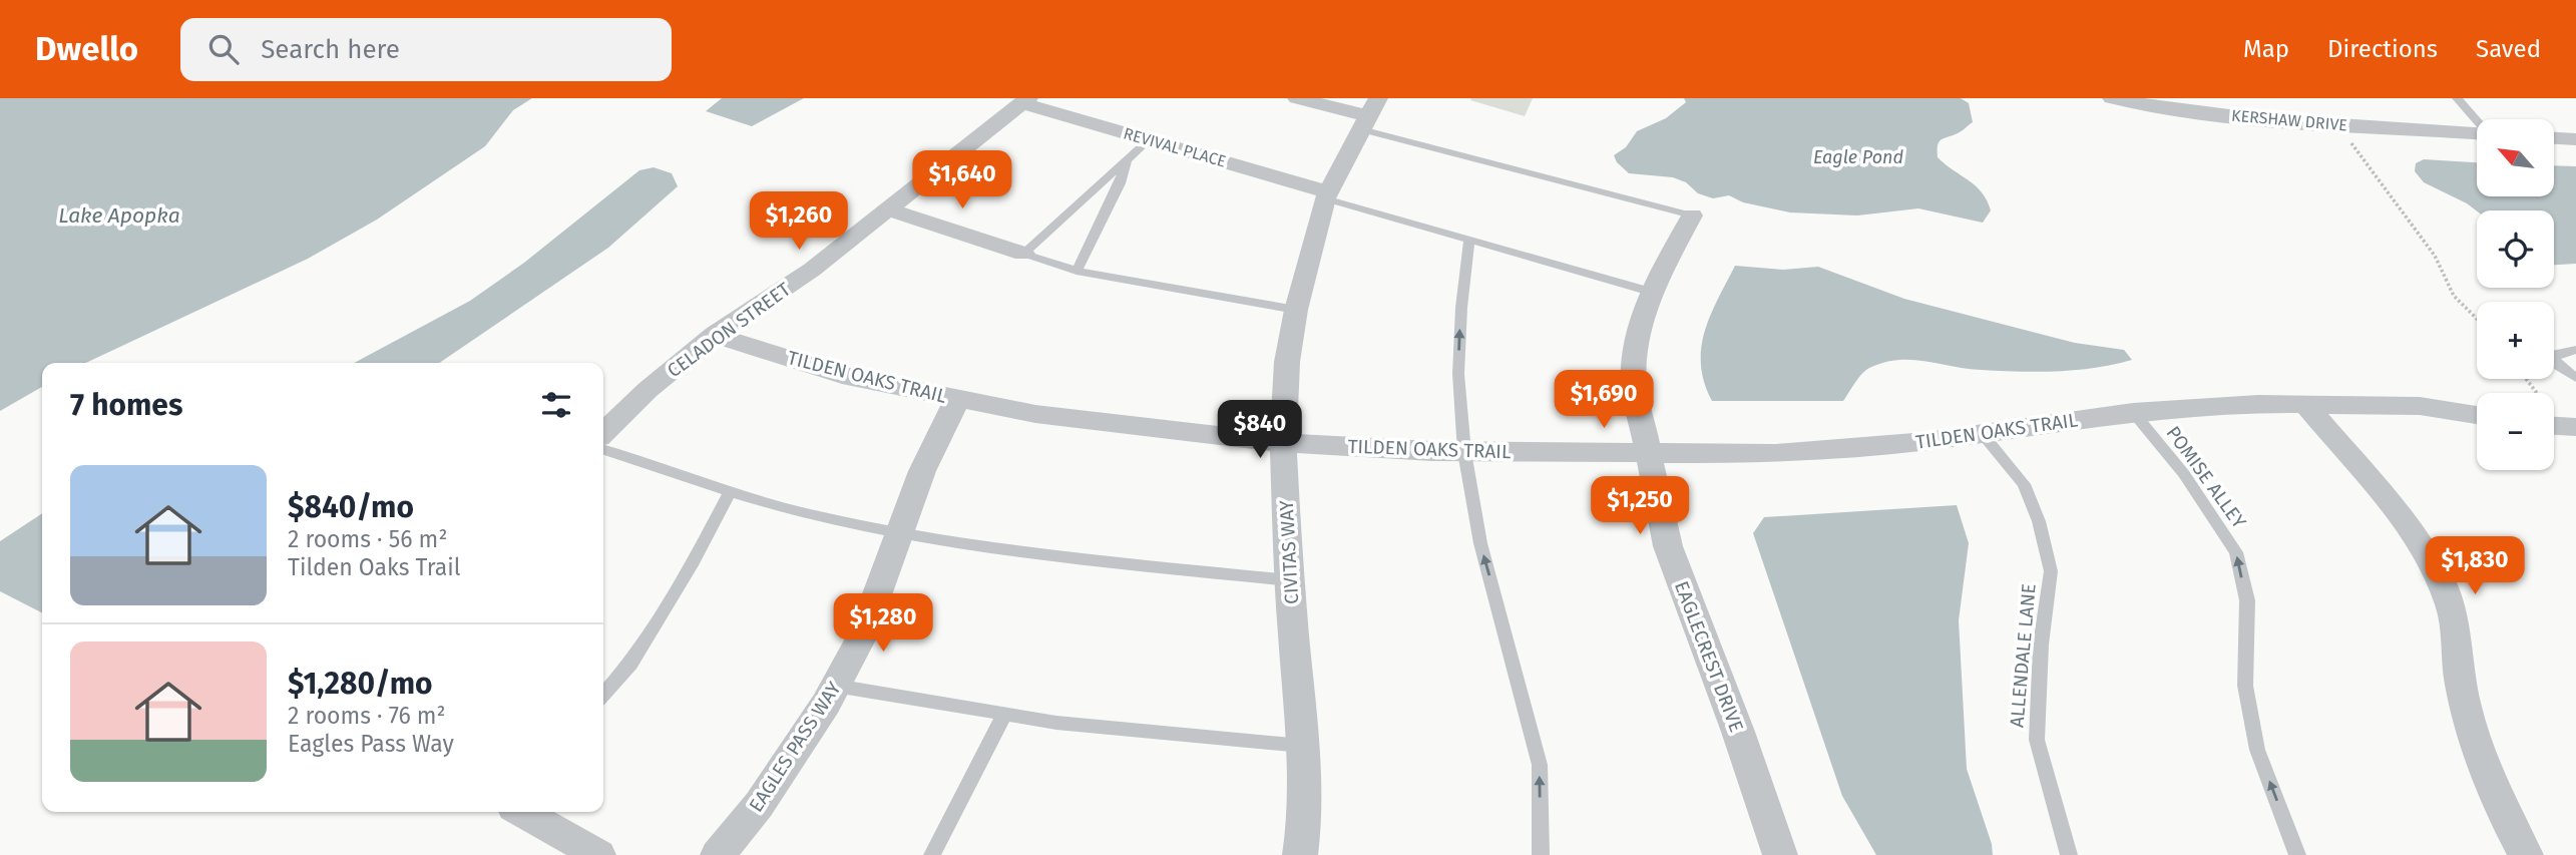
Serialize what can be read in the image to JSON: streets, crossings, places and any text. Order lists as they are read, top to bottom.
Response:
{
  "streets": {
    "street": [
      "KERSHAW DRIVE",
      "REVIVAL PLACE",
      "CELADON STREET",
      "TILDEN OAKS TRAIL",
      "CIVITAS WAY",
      "EAGLECREST DRIVE",
      "EAGLES PASS WAY"
    ],
    "lane": ["POMISE ALLEY", "ALLENDALE LANE"]
  },
  "crossings": [
    ["REVIVAL PLACE", "CELADON STREET"],
    ["REVIVAL PLACE", "CIVITAS WAY"],
    ["CELADON STREET", "TILDEN OAKS TRAIL"],
    ["TILDEN OAKS TRAIL", "POMISE ALLEY"],
    ["TILDEN OAKS TRAIL", "CIVITAS WAY"],
    ["TILDEN OAKS TRAIL", "ALLENDALE LANE"],
    ["TILDEN OAKS TRAIL", "EAGLECREST DRIVE"],
    ["TILDEN OAKS TRAIL", "EAGLES PASS WAY"]
  ],
  "one_way": ["POMISE ALLEY"],
  "water": ["Eagle Pond", "Lake Apopka"],
  "north": "top left",
  "page": {
    "header": "Dwello",
    "search": "Search here",
    "nav": ["Map", "Directions", "Saved"],
    "map_buttons": ["+", "−"],
    "price": [
      "$1,640",
      "$1,260",
      "$1,690",
      "$840",
      "$1,250",
      "$1,830",
      "$1,280"
    ],
    "heading": "7 homes",
    "list": [
      {
        "name": "$840/mo",
        "note": "2 rooms · 56 m² · Tilden Oaks Trail"
      },
      {
        "name": "$1,280/mo",
        "note": "2 rooms · 76 m² · Eagles Pass Way"
      }
    ]
  }
}
